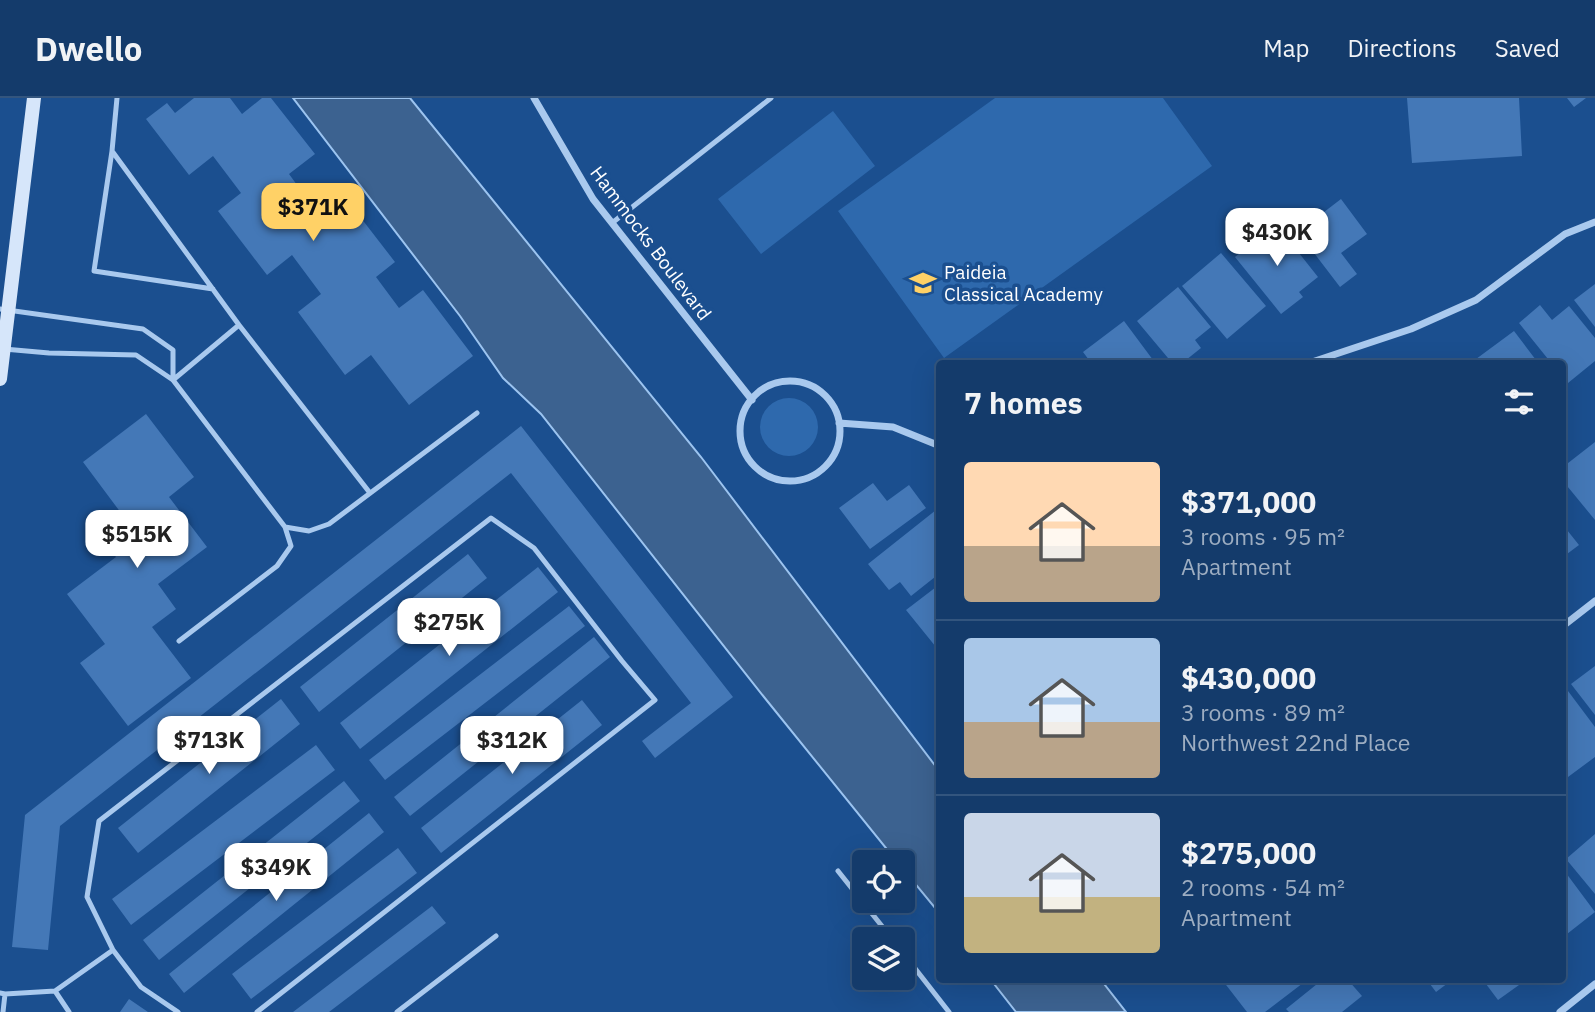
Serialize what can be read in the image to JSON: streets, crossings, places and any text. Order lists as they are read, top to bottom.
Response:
{
  "streets": {
    "street": ["Hammocks Boulevard"]
  },
  "places": {
    "school or university": ["Paideia Classical Academy"]
  },
  "page": {
    "header": "Dwello",
    "nav": ["Map", "Directions", "Saved"],
    "price": [
      "$371K",
      "$430K",
      "$515K",
      "$275K",
      "$713K",
      "$312K",
      "$349K"
    ],
    "heading": "7 homes",
    "list": [
      {
        "name": "$371,000",
        "note": "3 rooms · 95 m² · Apartment"
      },
      {
        "name": "$430,000",
        "note": "3 rooms · 89 m² · Northwest 22nd Place"
      },
      {
        "name": "$275,000",
        "note": "2 rooms · 54 m² · Apartment"
      }
    ]
  }
}
